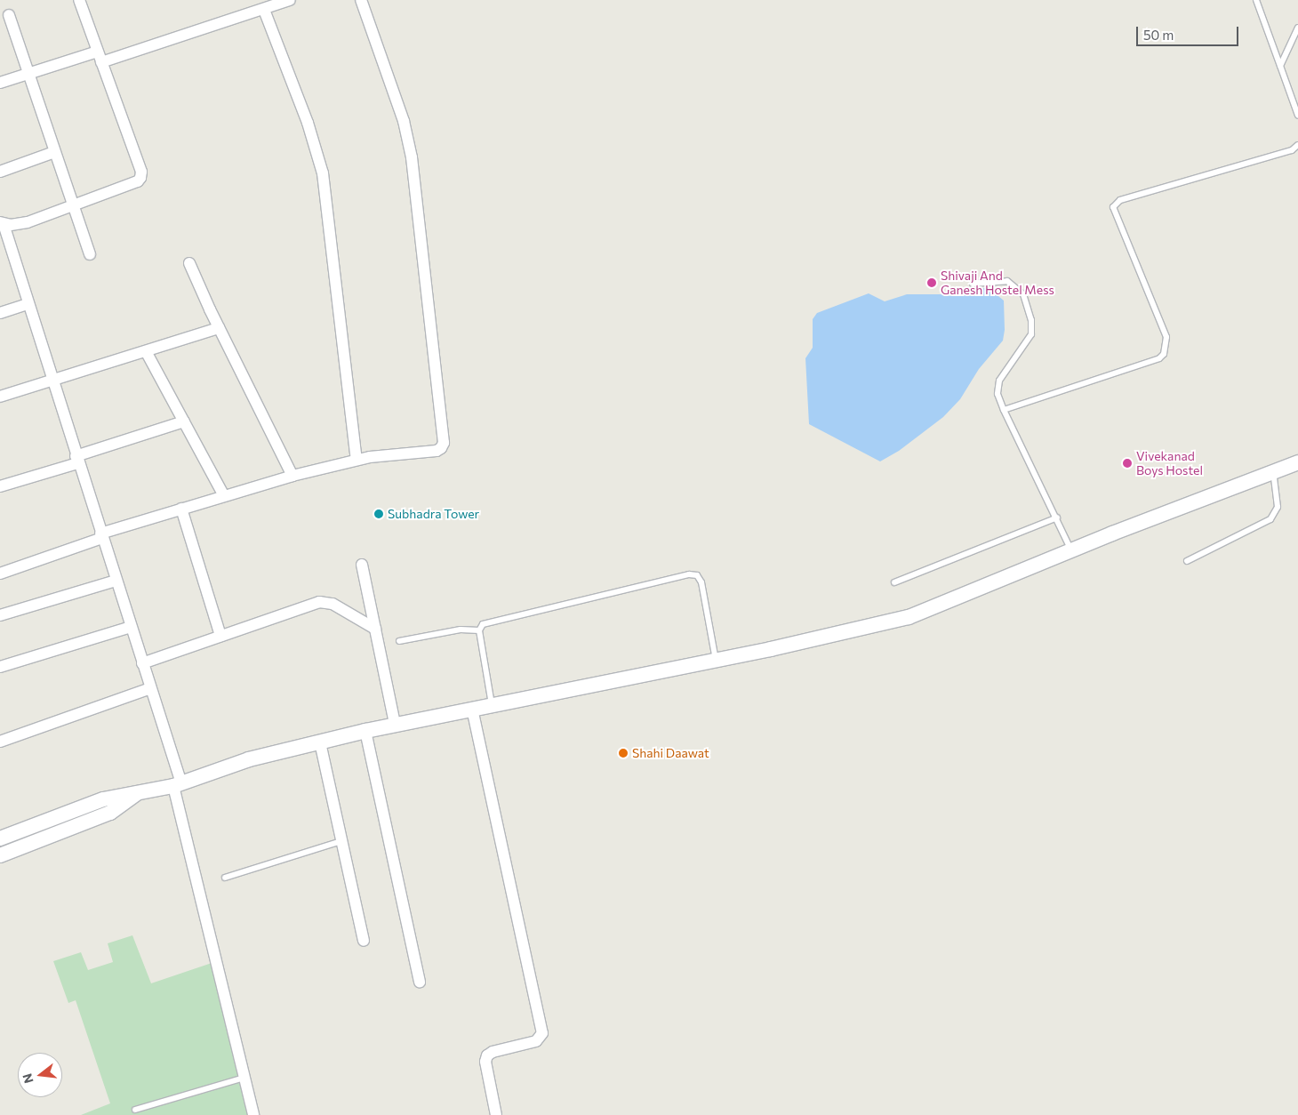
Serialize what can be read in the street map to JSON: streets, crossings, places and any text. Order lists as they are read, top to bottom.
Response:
{
  "places": [
    "Shivaji And Ganesh Hostel Mess",
    "Vivekanad Boys Hostel",
    "Subhadra Tower",
    "Shahi Daawat"
  ],
  "scale_bar": "50 m",
  "north": "left"
}
